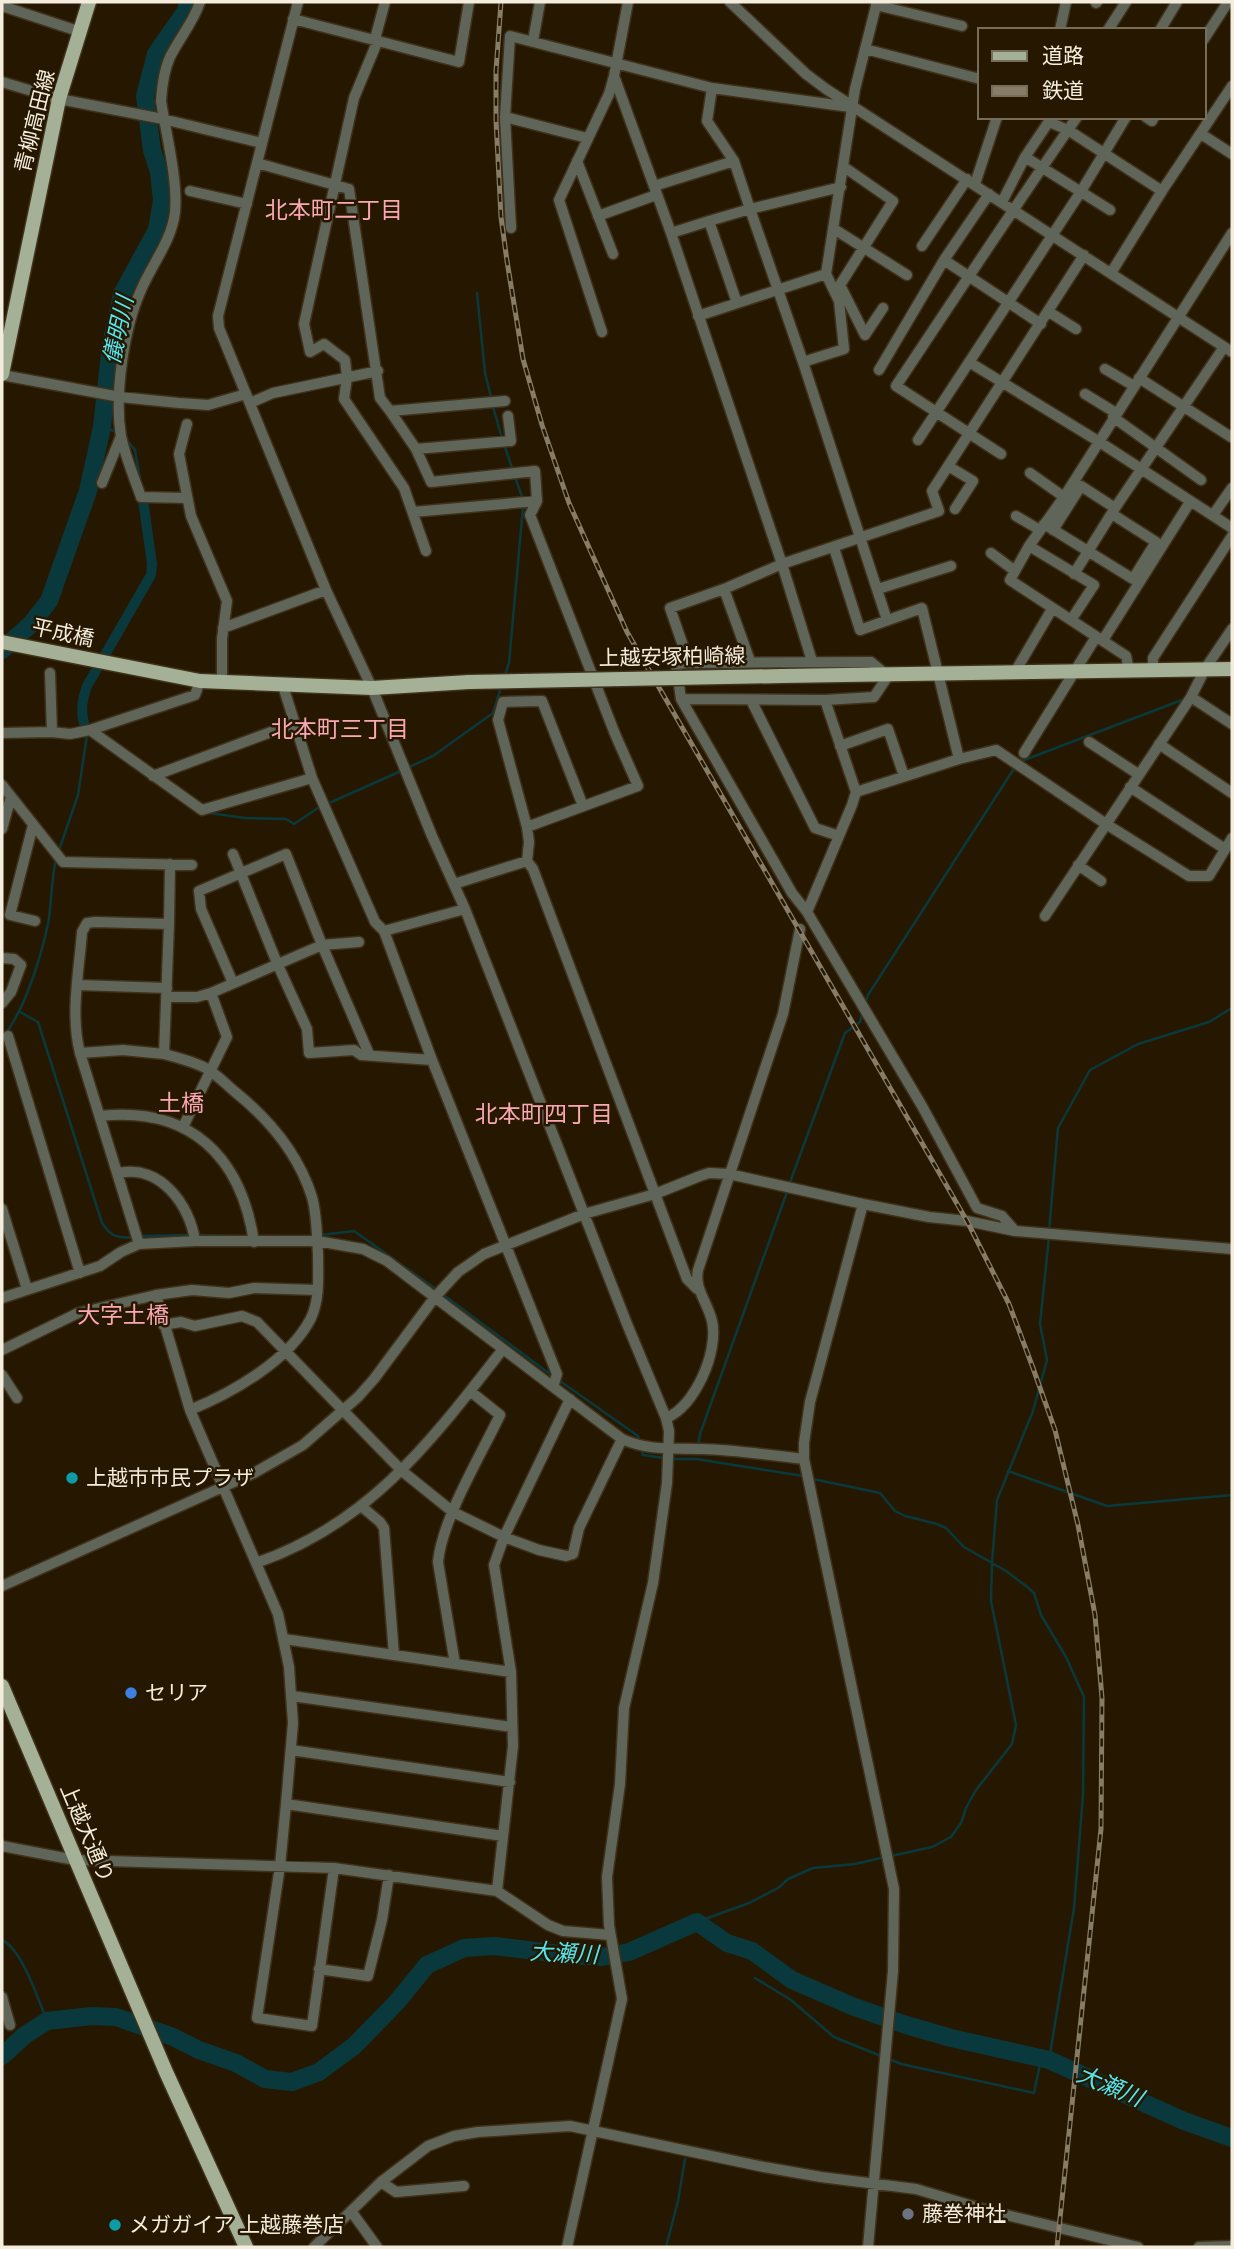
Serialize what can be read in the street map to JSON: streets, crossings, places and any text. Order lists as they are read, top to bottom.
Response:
{
  "streets": {
    "main road": [
      "青柳高田線",
      "平成橋",
      "上越安塚柏崎線",
      "上越大通り"
    ]
  },
  "crossings": [
    ["平成橋", "上越安塚柏崎線"]
  ],
  "districts": [
    "北本町二丁目",
    "北本町三丁目",
    "土橋",
    "北本町四丁目",
    "大字土橋"
  ],
  "water": ["儀明川", "大瀬川"],
  "places": [
    "上越市市民プラザ",
    "セリア",
    "藤巻神社",
    "メガガイア 上越藤巻店"
  ],
  "legend": ["道路", "鉄道"]
}
